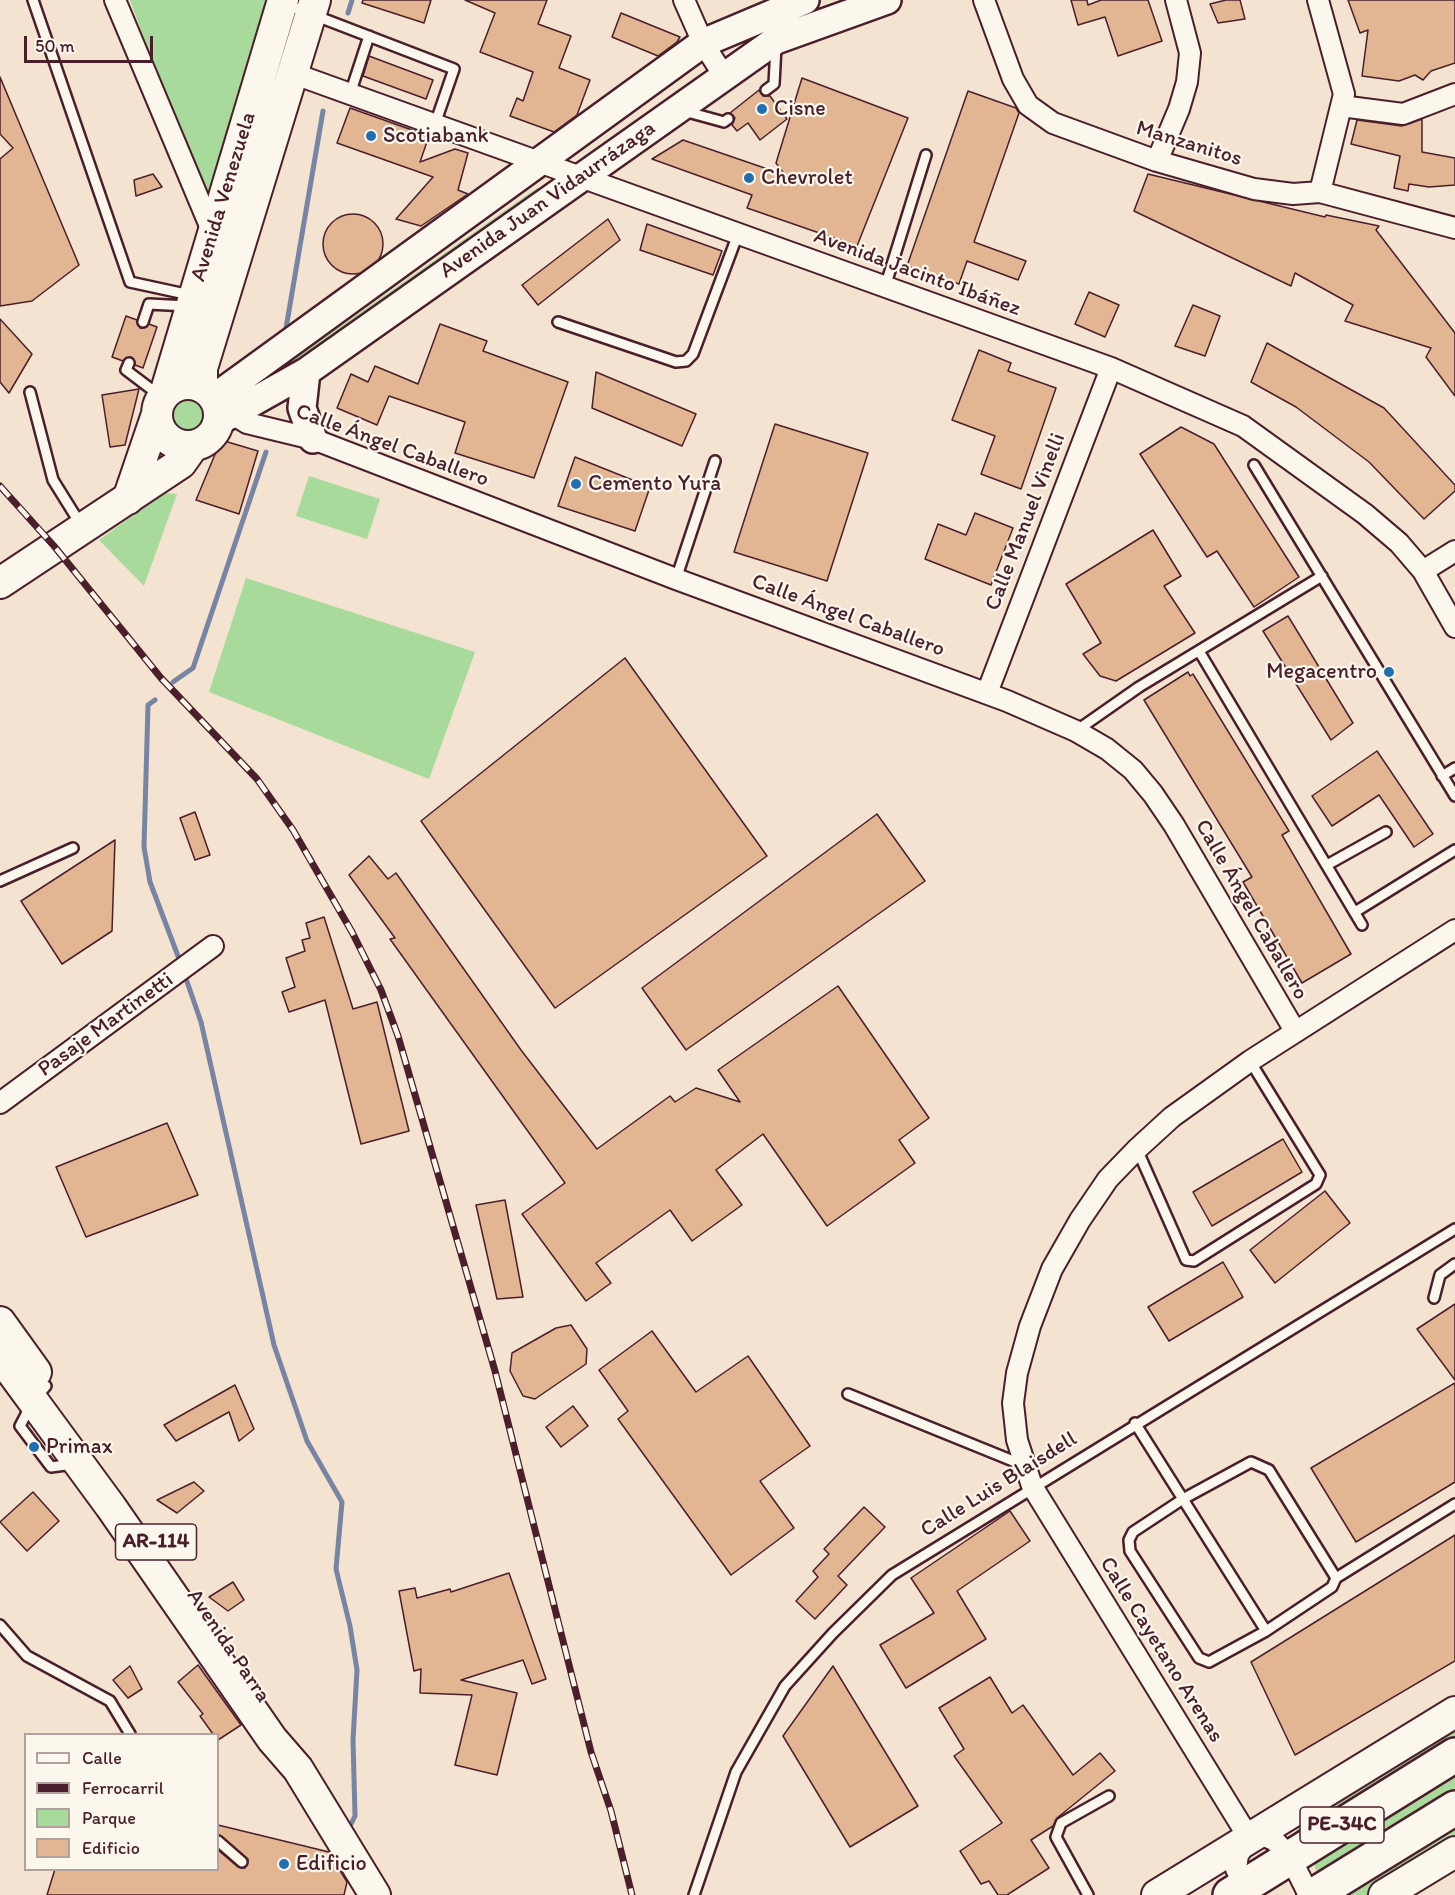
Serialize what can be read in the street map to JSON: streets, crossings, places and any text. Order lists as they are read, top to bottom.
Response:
{
  "streets": {
    "highway": ["PE-34C"],
    "main road": [
      "Avenida Venezuela",
      "Avenida Juan Vidaurrázaga",
      "AR-114",
      "Avenida Parra"
    ],
    "street": [
      "Manzanitos",
      "Avenida Jacinto Ibáñez",
      "Calle Ángel Caballero",
      "Calle Manuel Vinelli",
      "Pasaje Martinetti",
      "Calle Cayetano Arenas"
    ],
    "lane": ["Calle Luis Blaisdell"]
  },
  "crossings": [
    ["Avenida Venezuela", "Avenida Juan Vidaurrázaga"],
    ["Avenida Venezuela", "Avenida Jacinto Ibáñez"],
    ["Avenida Venezuela", "Calle Ángel Caballero"],
    ["Avenida Juan Vidaurrázaga", "Avenida Jacinto Ibáñez"],
    ["Avenida Juan Vidaurrázaga", "Calle Ángel Caballero"],
    ["Avenida Jacinto Ibáñez", "Calle Manuel Vinelli"],
    ["Calle Ángel Caballero", "Calle Manuel Vinelli"],
    ["Calle Ángel Caballero", "Calle Cayetano Arenas"],
    ["Calle Luis Blaisdell", "Calle Cayetano Arenas"]
  ],
  "places": [
    "Cisne",
    "Scotiabank",
    "Chevrolet",
    "Cemento Yura",
    "Megacentro",
    "Primax",
    "Edificio"
  ],
  "legend": [
    "Calle",
    "Ferrocarril",
    "Parque",
    "Edificio"
  ],
  "scale_bar": "50 m"
}
